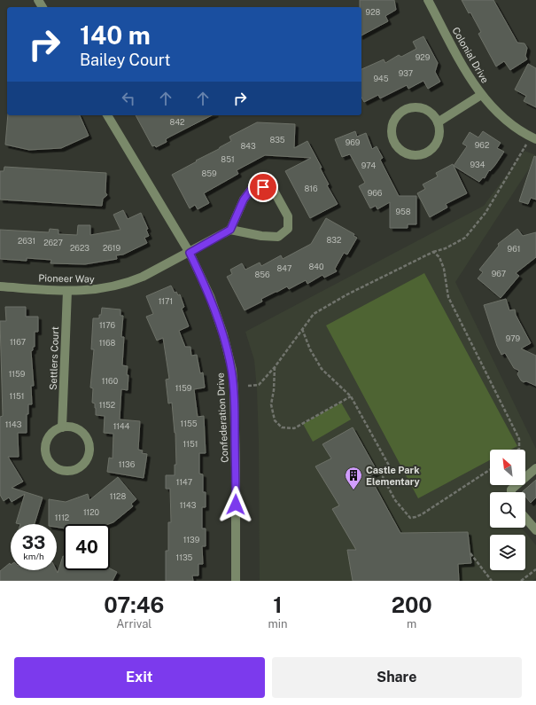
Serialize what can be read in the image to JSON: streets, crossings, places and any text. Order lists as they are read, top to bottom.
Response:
{
  "streets": {
    "street": [
      "Colonial Drive",
      "Pioneer Way",
      "Settlers Court",
      "Confederation Drive"
    ]
  },
  "crossings": [
    ["Pioneer Way", "Settlers Court"],
    ["Pioneer Way", "Confederation Drive"]
  ],
  "places": {
    "building": ["Castle Park Elementary"]
  },
  "house_numbers": [
    "928",
    "929",
    "937",
    "945",
    "842",
    "835",
    "969",
    "962",
    "843",
    "851",
    "934",
    "974",
    "859",
    "816",
    "966",
    "958",
    "832",
    "2631",
    "2627",
    "2623",
    "2619",
    "961",
    "840",
    "847",
    "967",
    "856",
    "1171",
    "1176",
    "979",
    "1167",
    "1168",
    "1159",
    "1160",
    "1159",
    "1151",
    "1152",
    "1155",
    "1143",
    "1144",
    "1151",
    "1136",
    "1147",
    "1128",
    "1143",
    "1120",
    "1112",
    "1139",
    "1135"
  ],
  "north": "top left",
  "page": {
    "turn": ["140 m", "Bailey Court"],
    "speed": "33 km/h",
    "limit": "40",
    "eta": [
      "07:46",
      "Arrival",
      "1",
      "min",
      "200",
      "m"
    ],
    "buttons": ["Exit", "Share"]
  }
}
